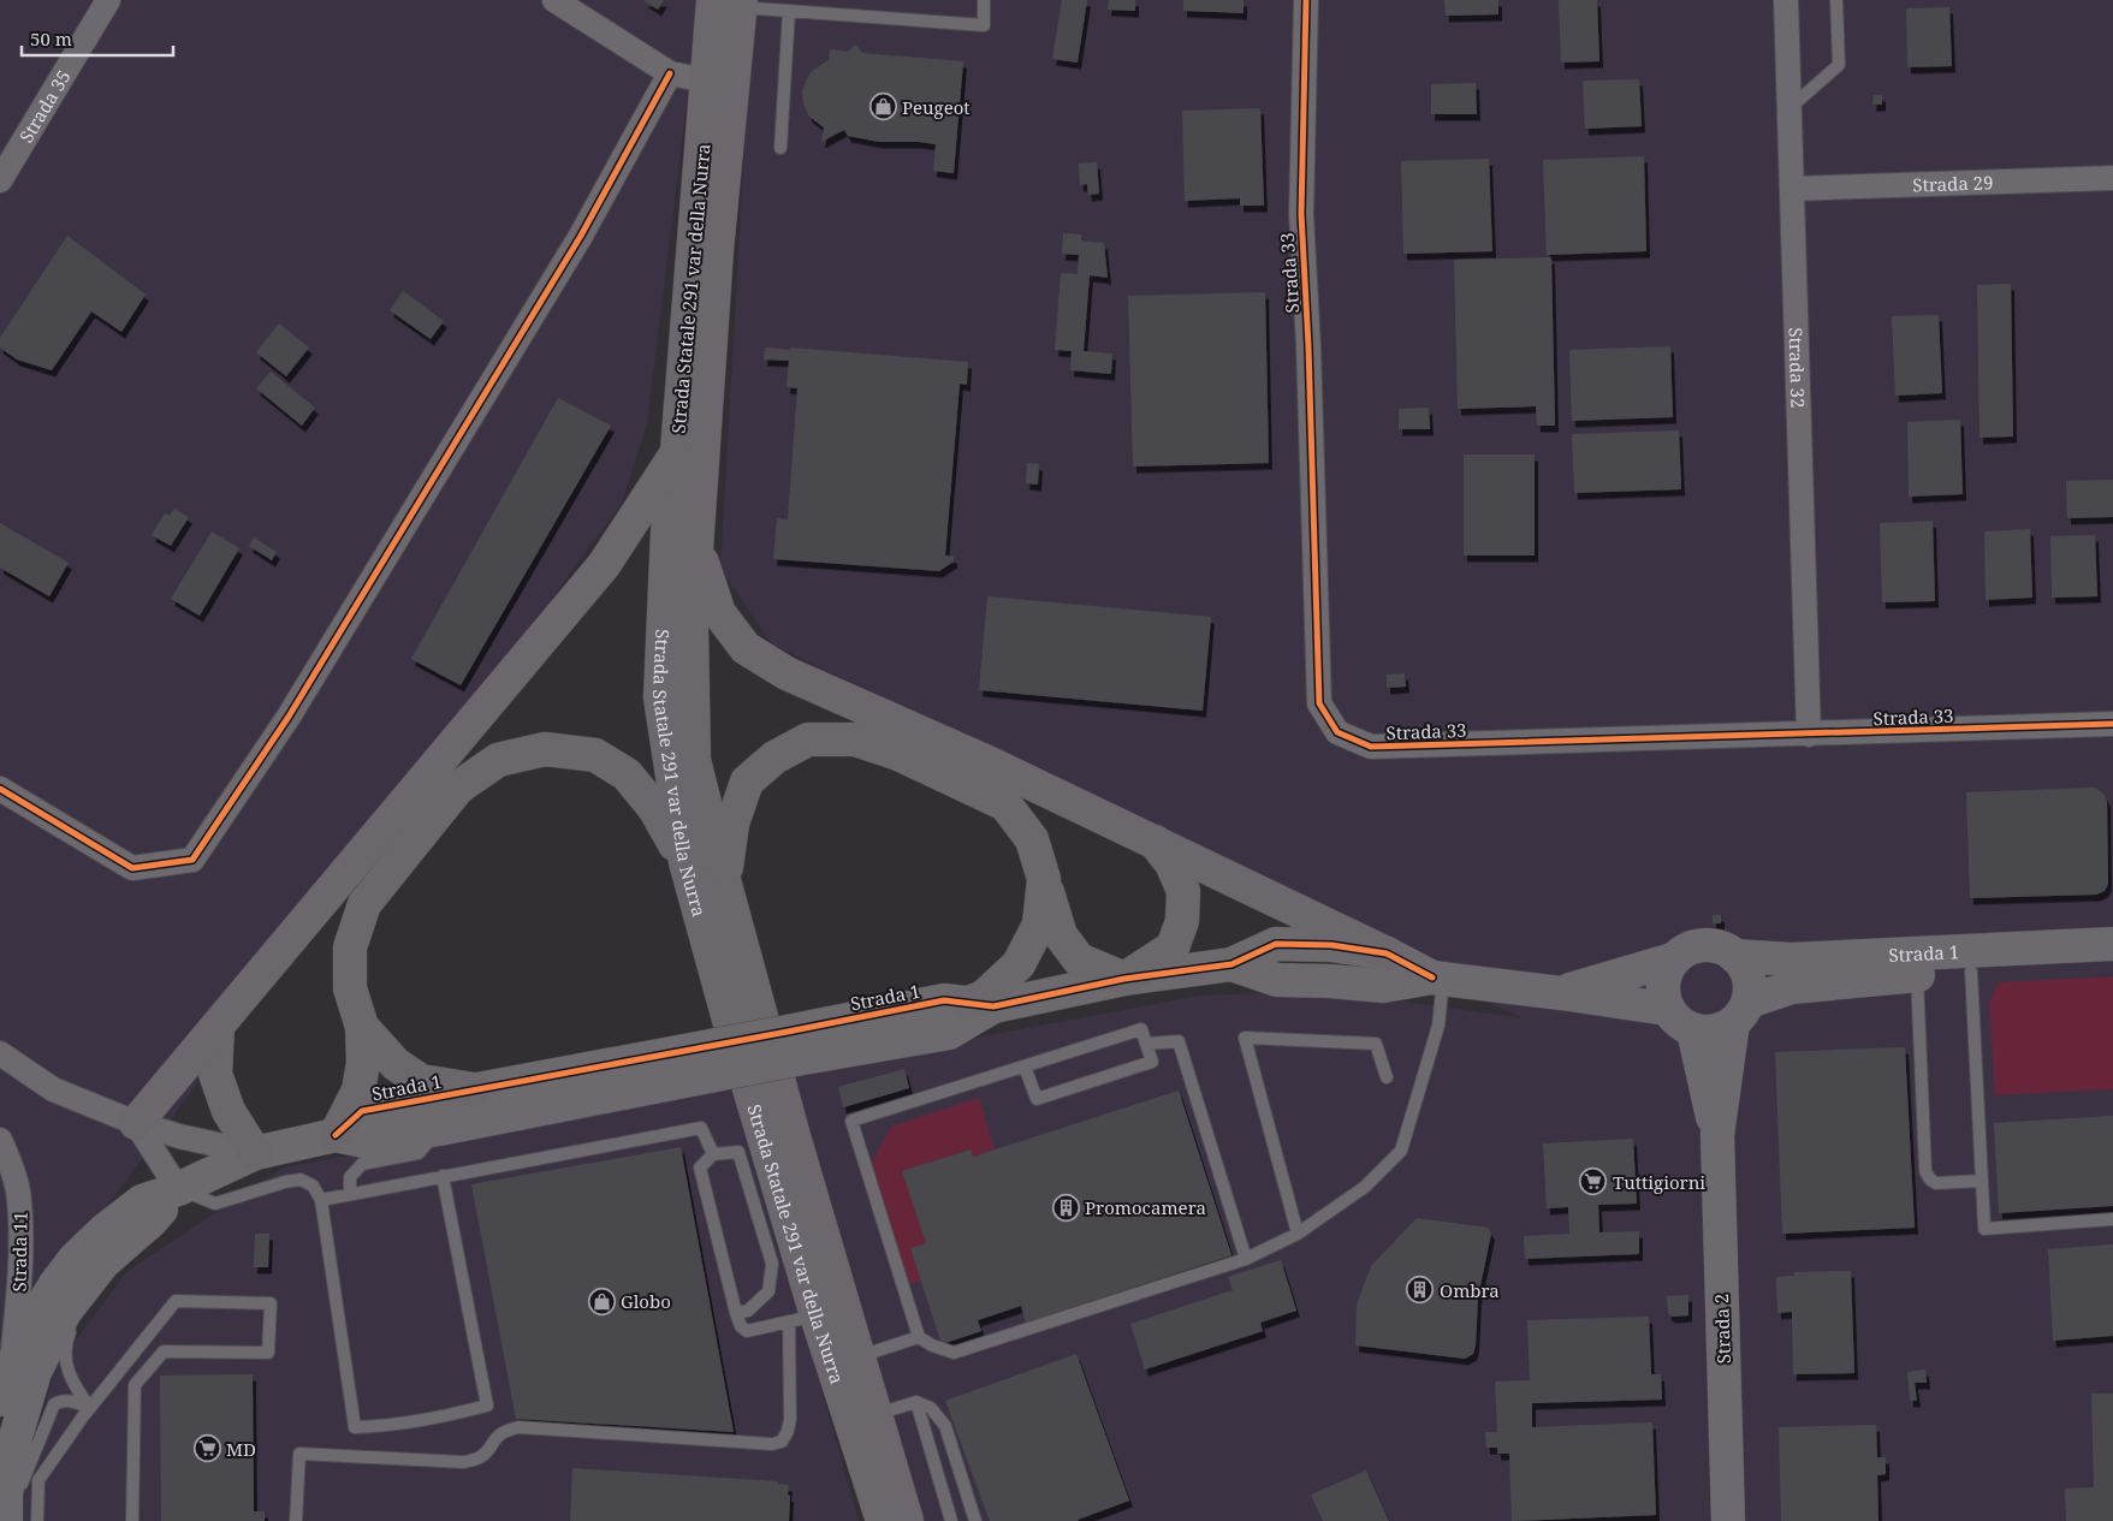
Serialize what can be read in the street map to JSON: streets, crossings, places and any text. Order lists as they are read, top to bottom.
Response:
{
  "streets": {
    "main road": ["Strada Statale 291 var della Nurra"],
    "street": [
      "Strada 35",
      "Strada 29",
      "Strada 33",
      "Strada 32",
      "Strada 1",
      "Strada 11",
      "Strada 2"
    ]
  },
  "crossings": [
    ["Strada 29", "Strada 32"],
    ["Strada 33", "Strada 32"],
    ["Strada 1", "Strada 11"],
    ["Strada 1", "Strada 2"]
  ],
  "places": {
    "shop": ["Peugeot", "Globo"],
    "supermarket": ["Tuttigiorni", "MD"],
    "building": ["Promocamera", "Ombra"]
  },
  "scale_bar": "50 m"
}
